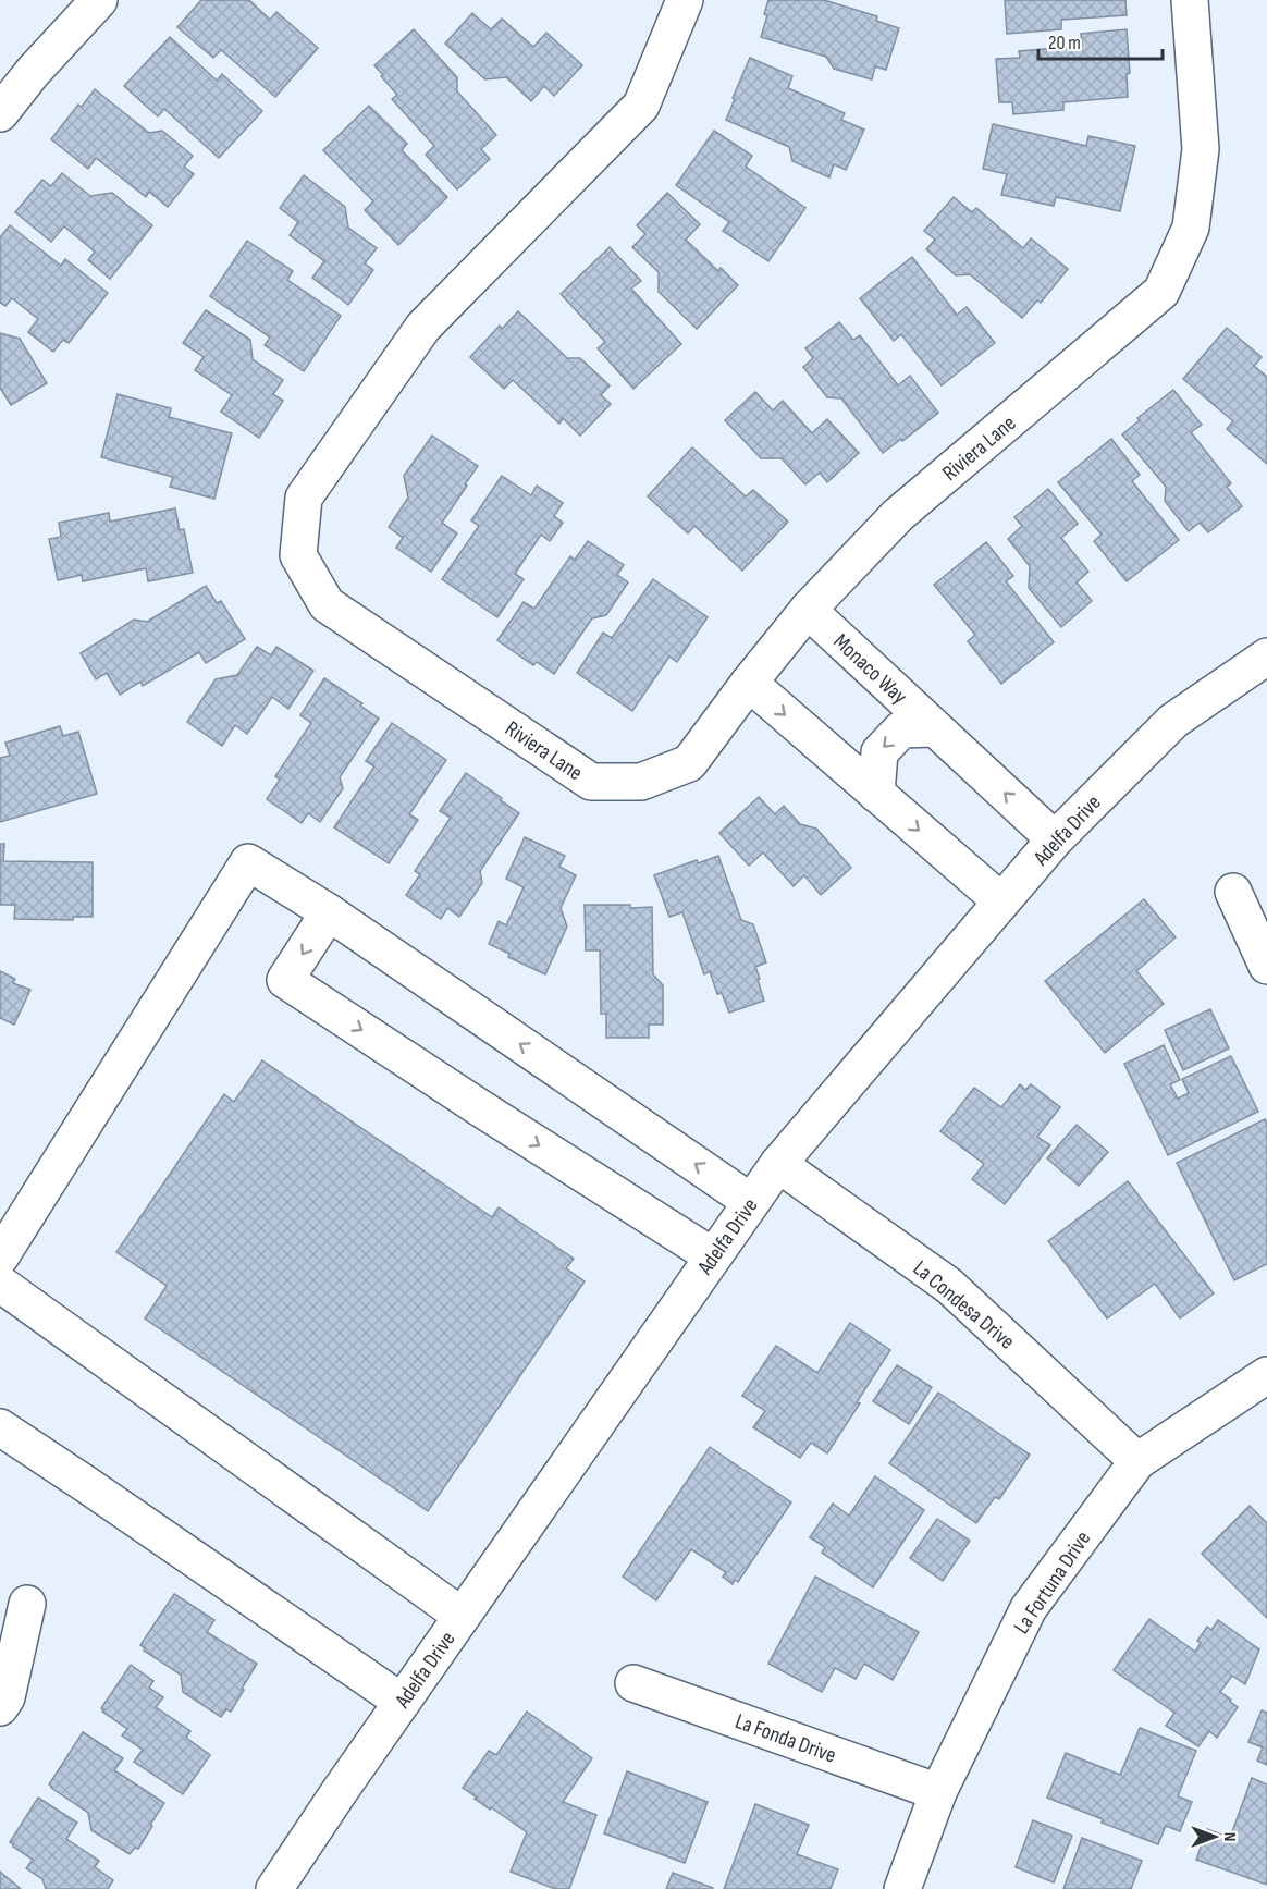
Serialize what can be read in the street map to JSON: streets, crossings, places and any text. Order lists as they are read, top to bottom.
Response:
{
  "streets": {
    "street": [
      "Riviera Lane",
      "Monaco Way",
      "Adelfa Drive",
      "La Condesa Drive",
      "La Fortuna Drive",
      "La Fonda Drive"
    ]
  },
  "crossings": [
    ["Riviera Lane", "Monaco Way"],
    ["Monaco Way", "Adelfa Drive"],
    ["Adelfa Drive", "La Condesa Drive"],
    ["La Condesa Drive", "La Fortuna Drive"],
    ["La Fortuna Drive", "La Fonda Drive"]
  ],
  "scale_bar": "20 m",
  "north": "right"
}
